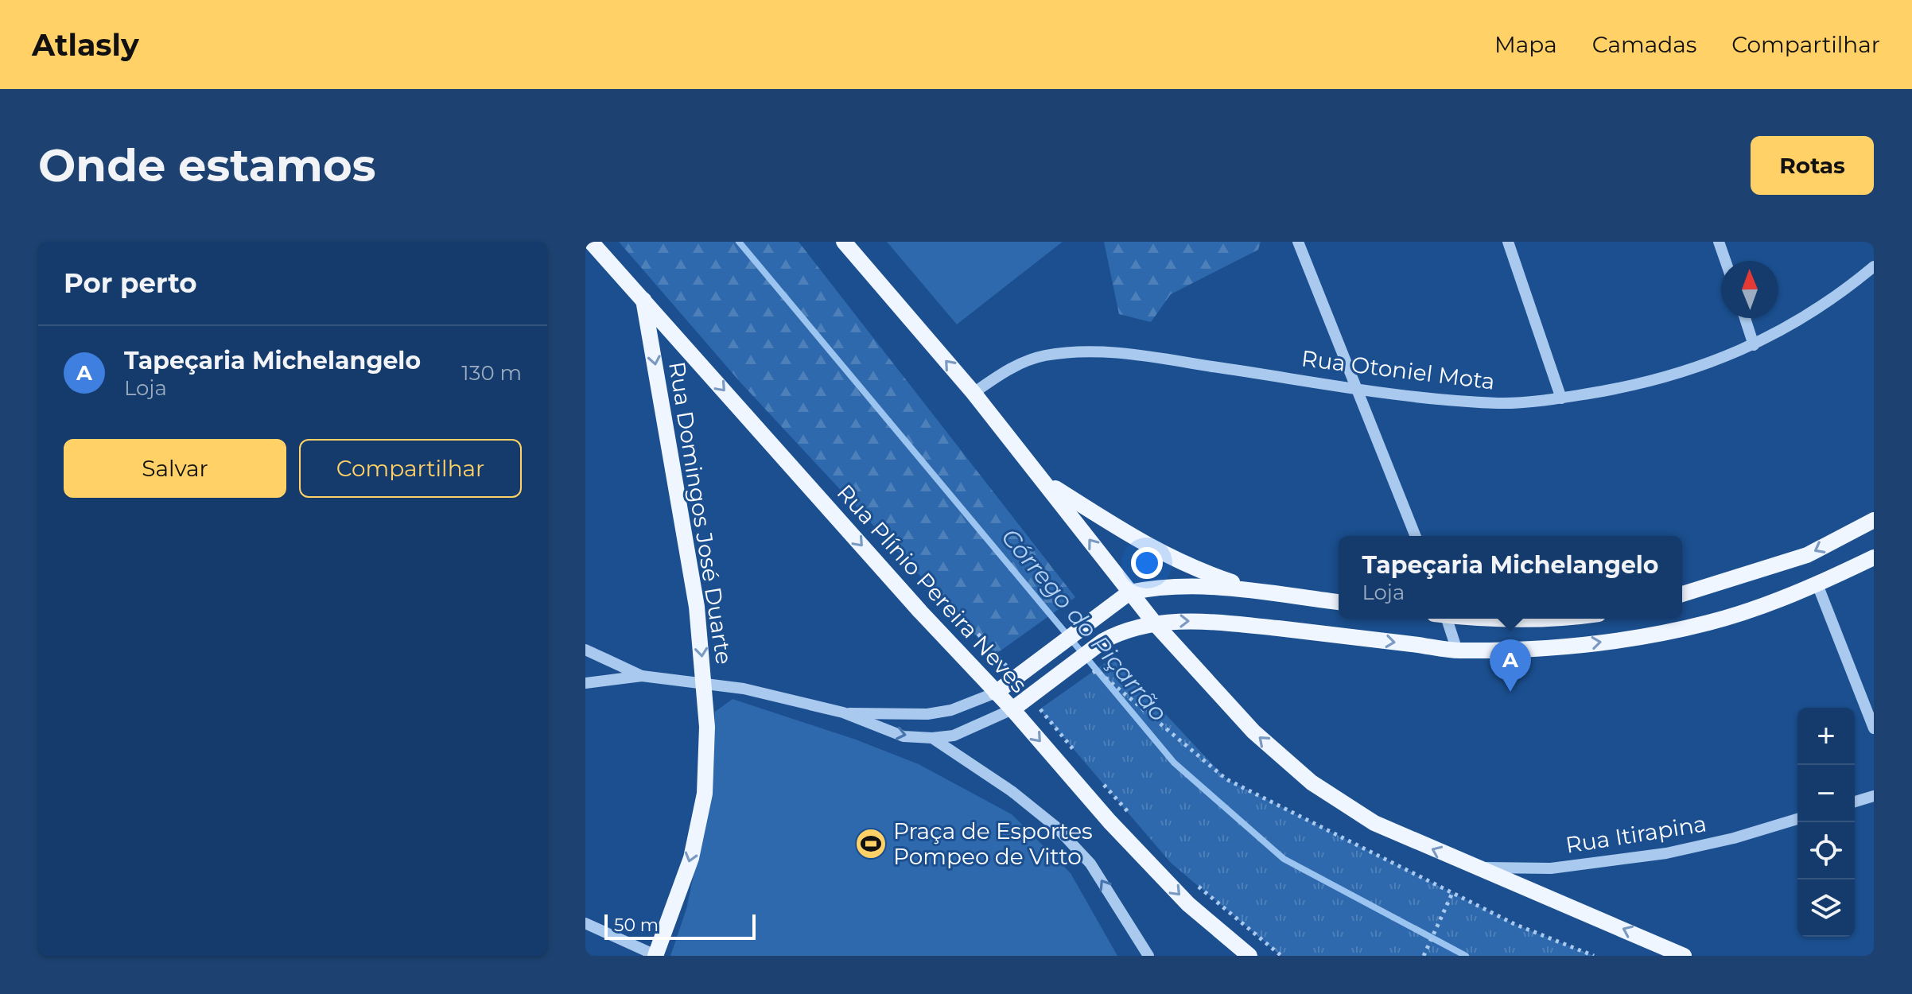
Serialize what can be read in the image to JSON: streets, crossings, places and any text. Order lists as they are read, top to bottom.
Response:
{
  "streets": {
    "main road": ["Rua Domingos José Duarte", "Rua Plínio Pereira Neves"],
    "street": ["Rua Otoniel Mota", "Rua Itirapina"]
  },
  "crossings": [
    ["Rua Domingos José Duarte", "Rua Plínio Pereira Neves"]
  ],
  "one_way": ["Rua Domingos José Duarte", "Rua Plínio Pereira Neves"],
  "water": ["Córrego do Piçarrão"],
  "places": {
    "sports": ["Praça de Esportes Pompeo de Vitto"]
  },
  "scale_bar": "50 m",
  "north": "top",
  "page": {
    "header": "Atlasly",
    "nav": ["Mapa", "Camadas", "Compartilhar"],
    "buttons": [
      "Rotas",
      ["Salvar", "Compartilhar"]
    ],
    "title": "Onde estamos",
    "heading": "Por perto",
    "list": [
      {
        "mark": "A",
        "name": "Tapeçaria Michelangelo",
        "note": "Loja",
        "value": "130 m"
      }
    ],
    "popup": ["Tapeçaria Michelangelo", "Loja"],
    "pins": "A",
    "map_buttons": ["+", "−"],
    "scale": "50 m"
  }
}
